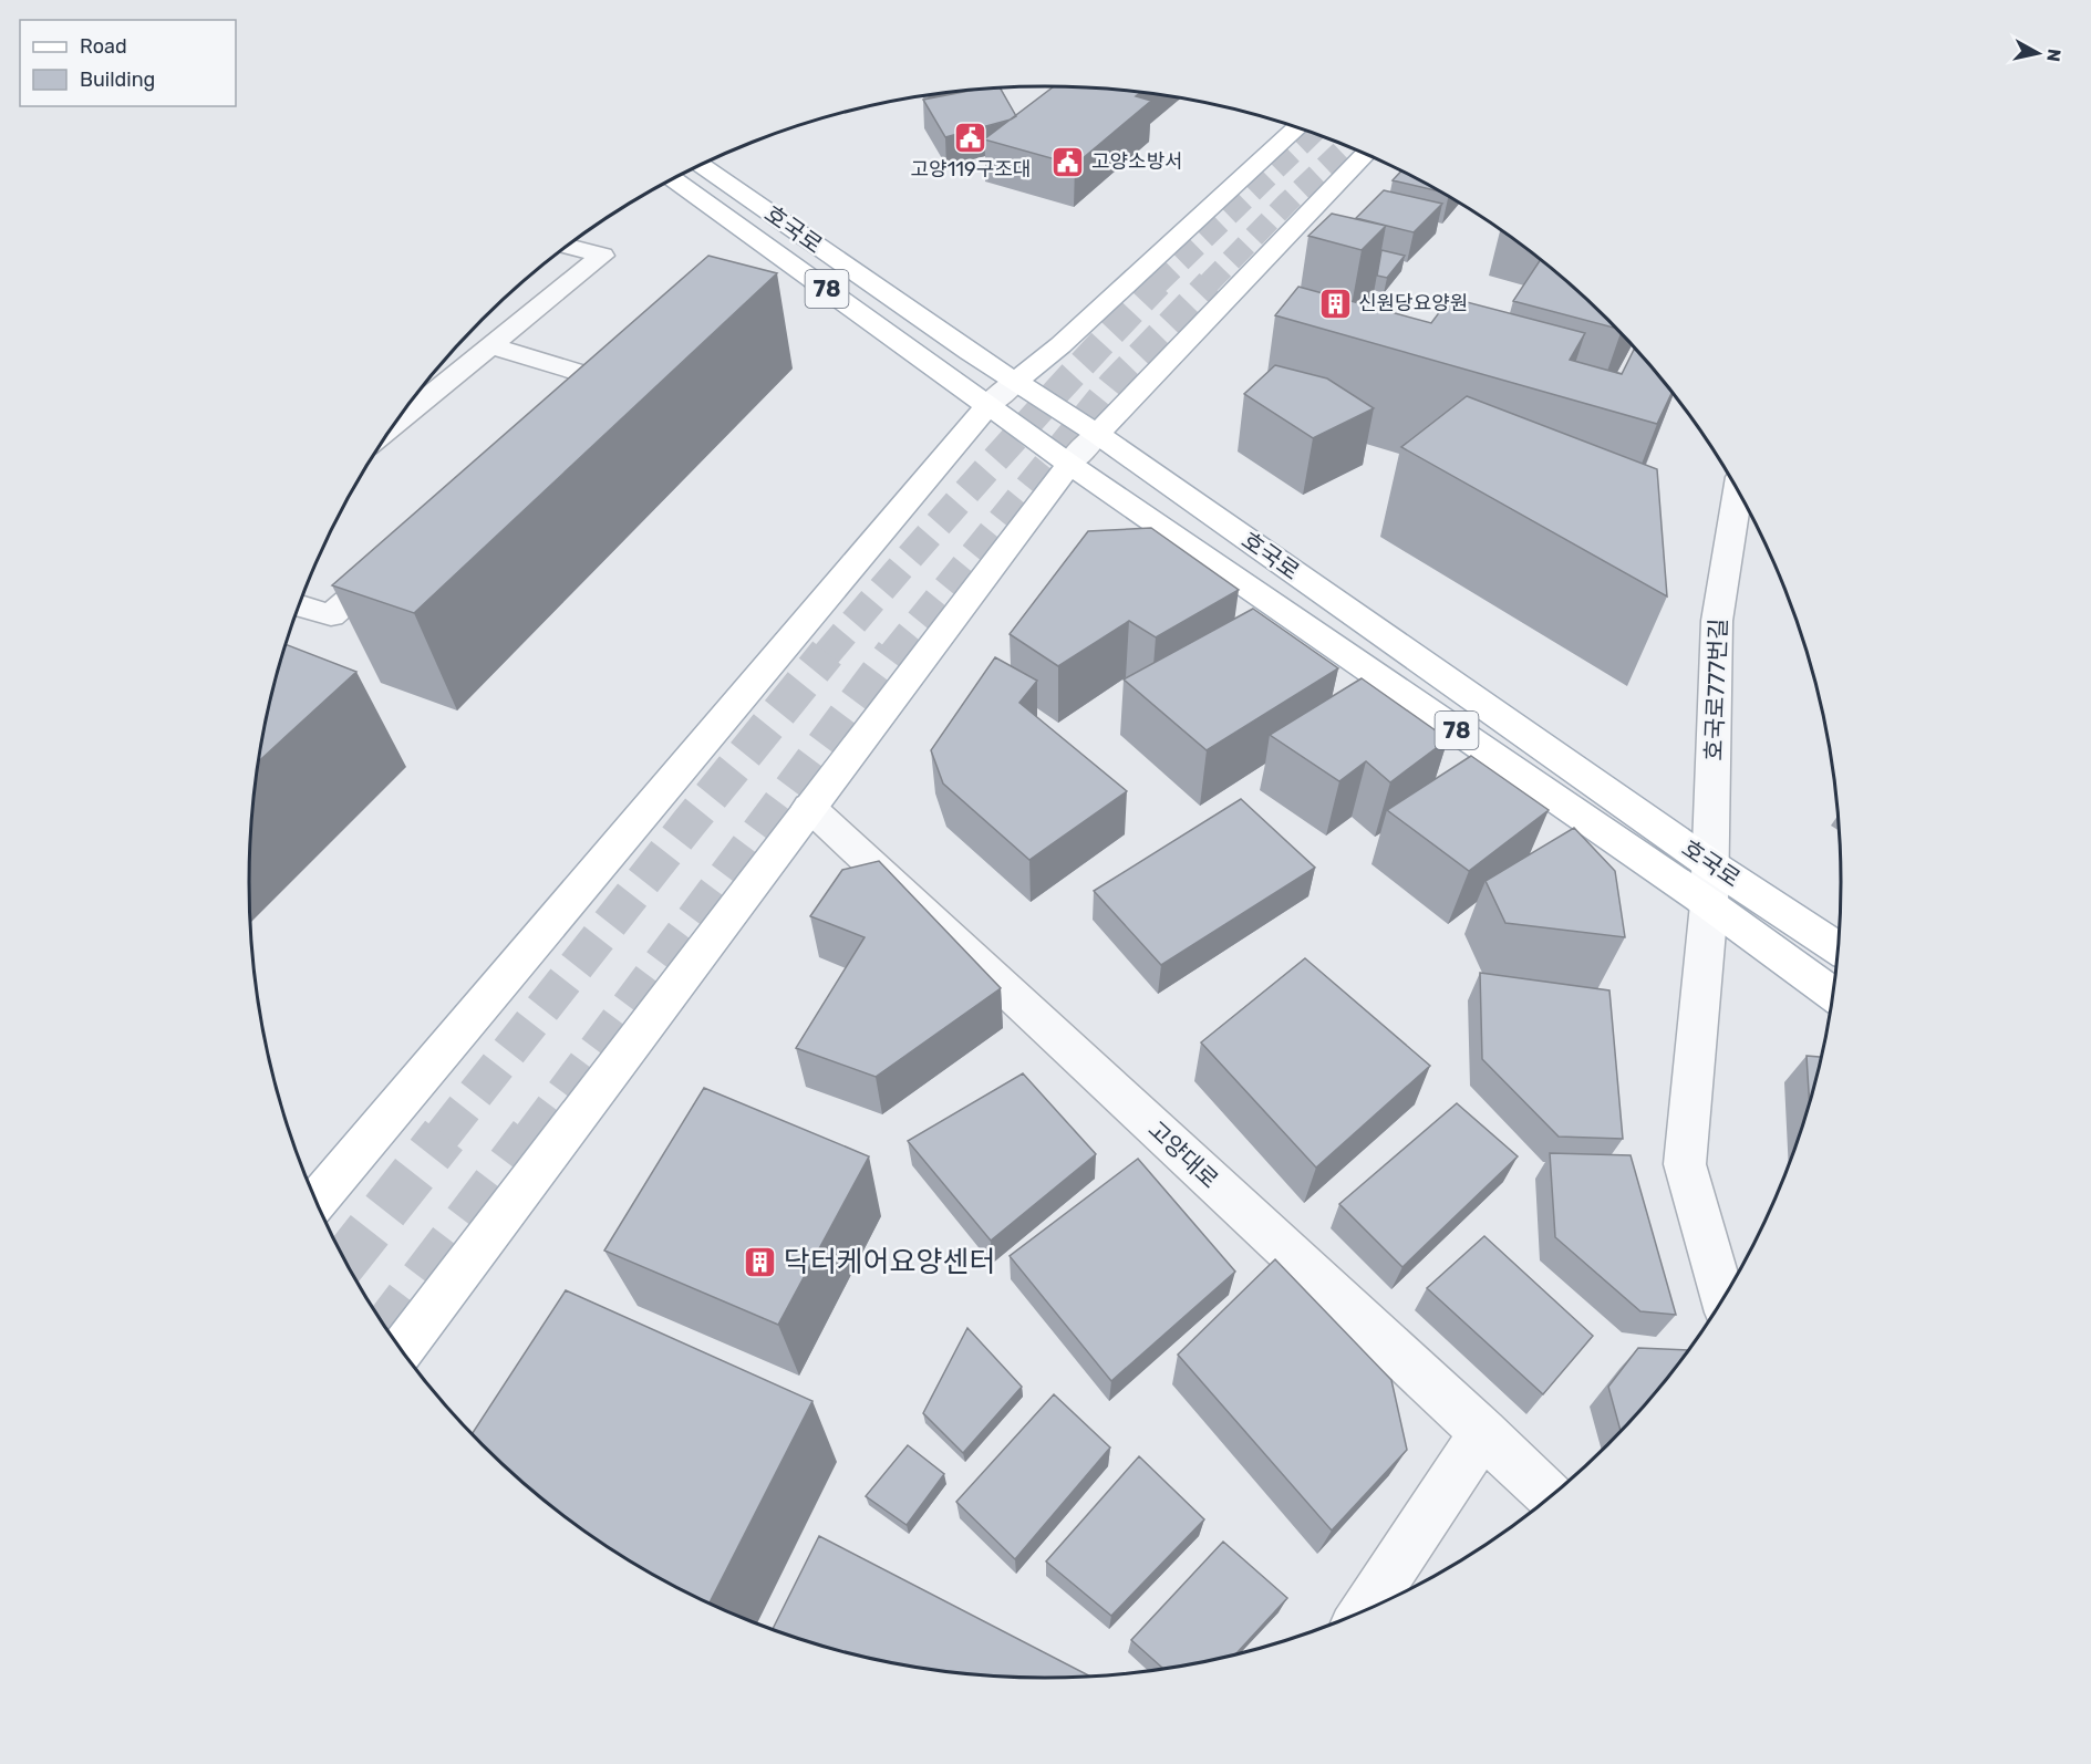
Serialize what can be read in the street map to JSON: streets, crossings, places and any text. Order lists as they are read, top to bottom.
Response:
{
  "streets": {
    "main road": ["호국로", "78"],
    "street": ["호국로777번길", "고양대로"]
  },
  "crossings": [
    ["호국로", "호국로777번길"]
  ],
  "places": {
    "public building": ["고양119구조대", "고양소방서"],
    "building": ["신원당요양원", "닥터케어요양센터"]
  },
  "legend": ["Road", "Building"],
  "north": "right"
}
